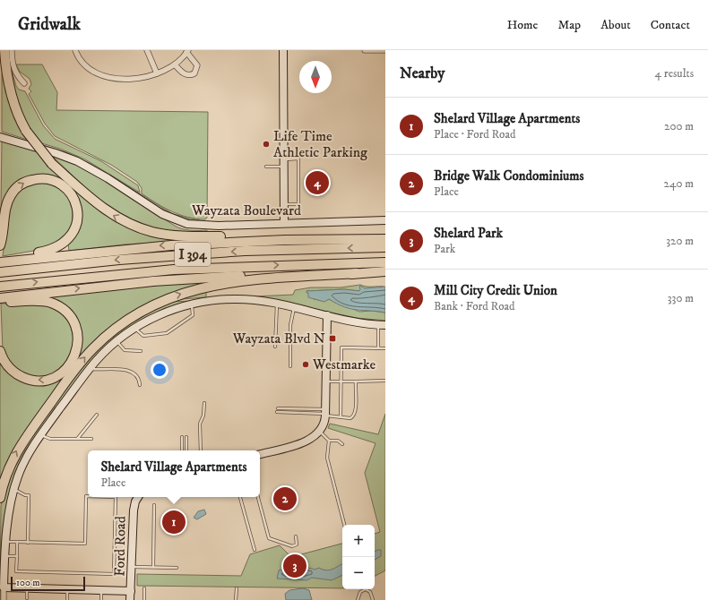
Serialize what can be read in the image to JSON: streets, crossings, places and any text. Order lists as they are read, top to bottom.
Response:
{
  "streets": {
    "highway": ["I 394"],
    "street": ["Wayzata Boulevard", "Ford Road"]
  },
  "places": {
    "other": ["Life Time Athletic Parking", "Westmarke"],
    "transit": ["Wayzata Blvd N"]
  },
  "scale_bar": "100 m",
  "north": "bottom",
  "page": {
    "header": "Gridwalk",
    "nav": [
      "Home",
      "Map",
      "About",
      "Contact"
    ],
    "heading": ["Nearby", "4 results"],
    "list": [
      {
        "mark": "1",
        "name": "Shelard Village Apartments",
        "note": "Place · Ford Road",
        "value": "200 m"
      },
      {
        "mark": "2",
        "name": "Bridge Walk Condominiums",
        "note": "Place",
        "value": "240 m"
      },
      {
        "mark": "3",
        "name": "Shelard Park",
        "note": "Park",
        "value": "320 m"
      },
      {
        "mark": "4",
        "name": "Mill City Credit Union",
        "note": "Bank · Ford Road",
        "value": "330 m"
      }
    ],
    "pins": [
      "4",
      "2",
      "1",
      "3"
    ],
    "popup": ["Shelard Village Apartments", "Place"],
    "map_buttons": ["+", "−"],
    "scale": "100 m"
  }
}
